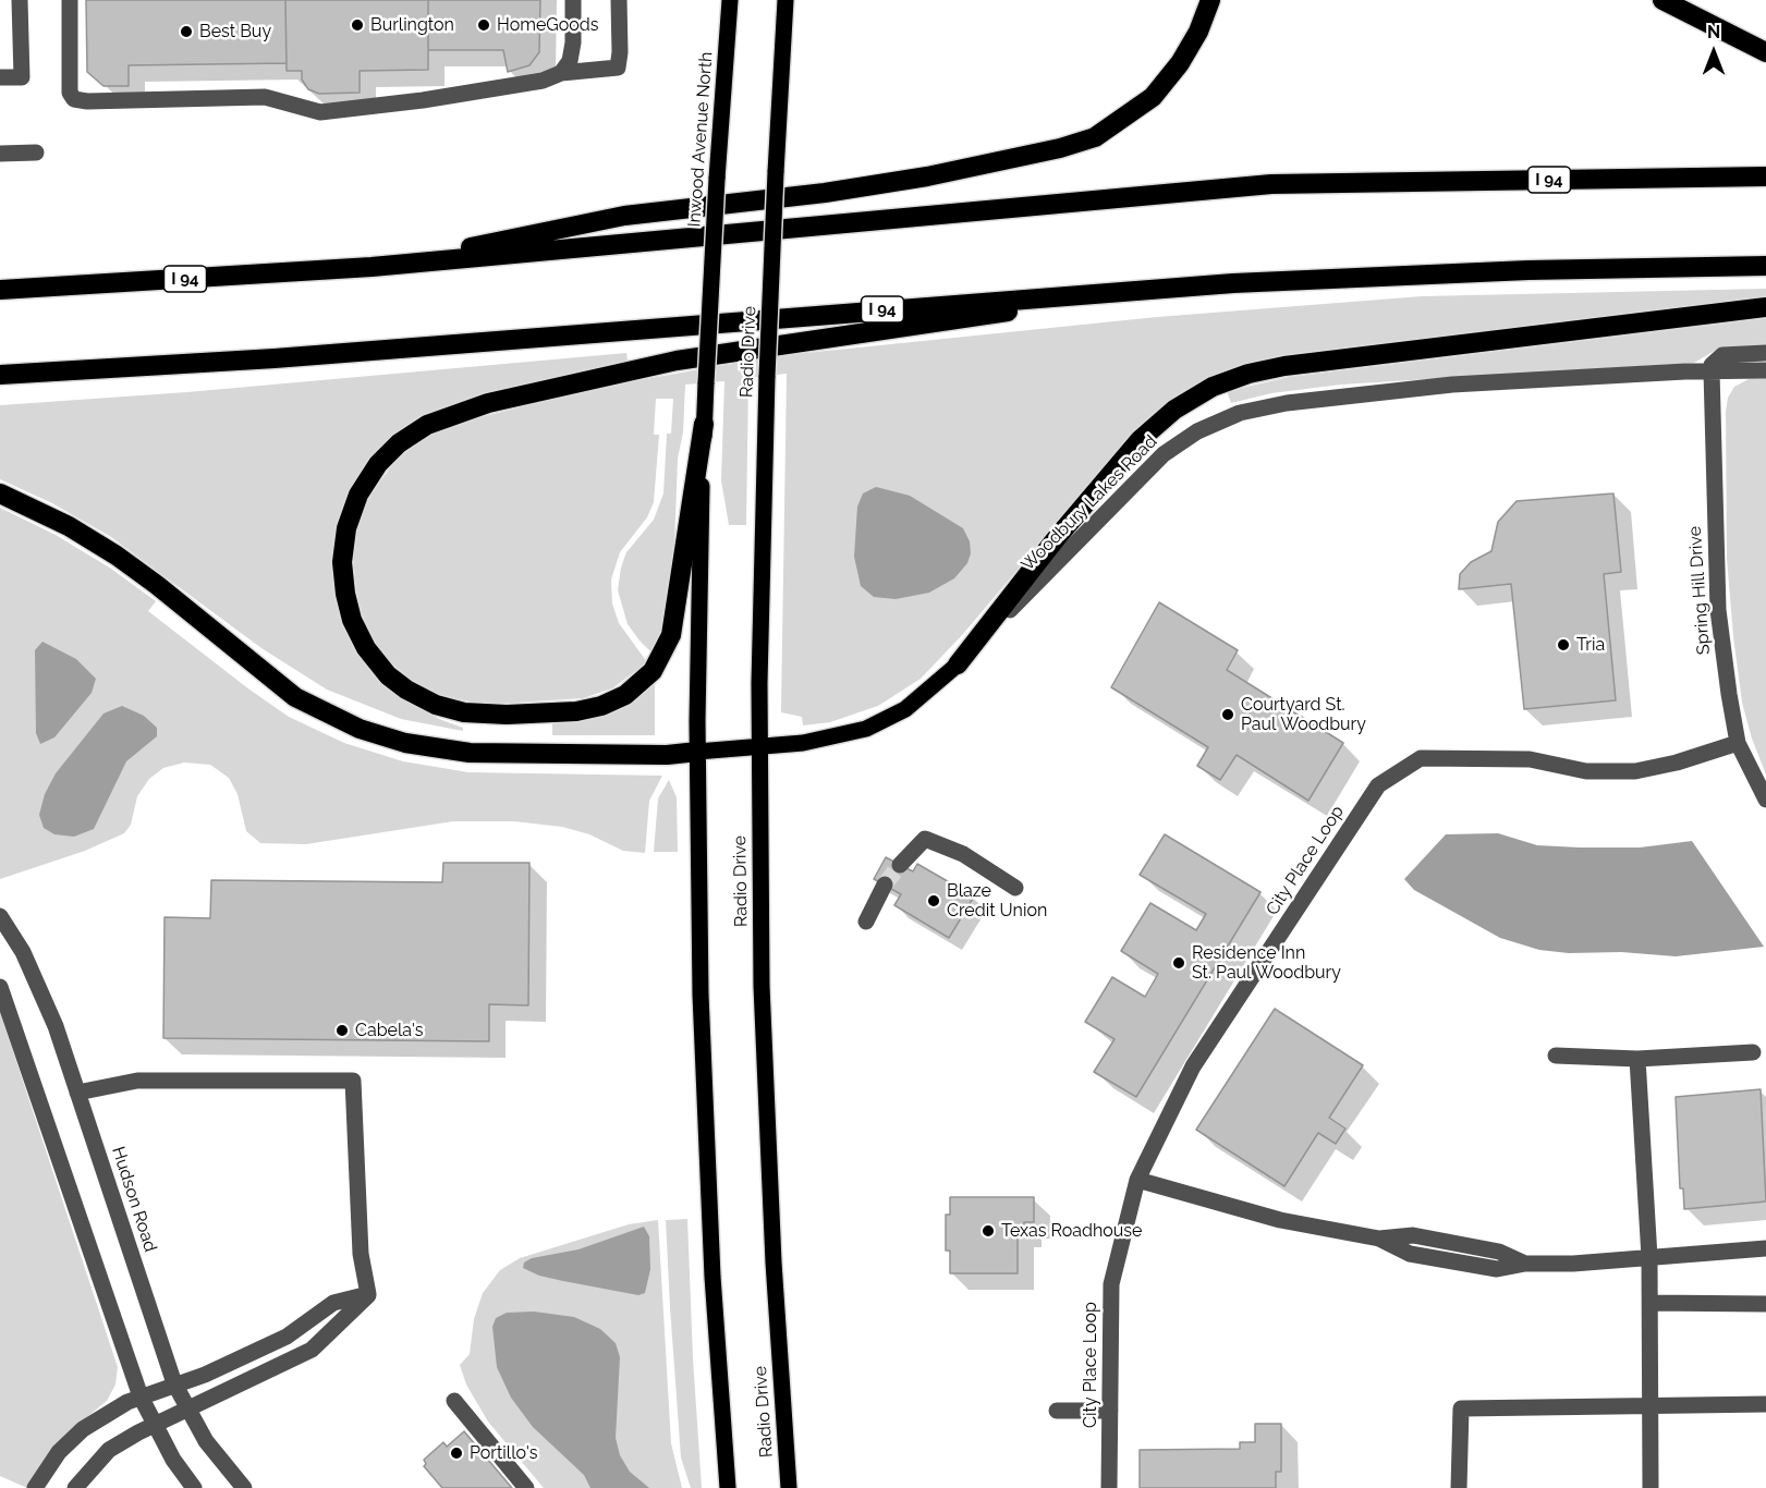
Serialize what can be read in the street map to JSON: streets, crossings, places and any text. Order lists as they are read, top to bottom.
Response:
{
  "streets": {
    "highway": ["I 94"],
    "main road": ["Inwood Avenue North", "Radio Drive", "Woodbury Lakes Road"],
    "street": ["Spring Hill Drive", "City Place Loop", "Hudson Road"]
  },
  "crossings": [
    ["Radio Drive", "Woodbury Lakes Road"],
    ["Woodbury Lakes Road", "Spring Hill Drive"],
    ["Spring Hill Drive", "City Place Loop"]
  ],
  "places": [
    "Burlington",
    "HomeGoods",
    "Best Buy",
    "Tria",
    "Courtyard St. Paul Woodbury",
    "Blaze Credit Union",
    "Residence Inn St. Paul Woodbury",
    "Cabela's",
    "Texas Roadhouse",
    "Portillo's"
  ],
  "north": "top"
}
